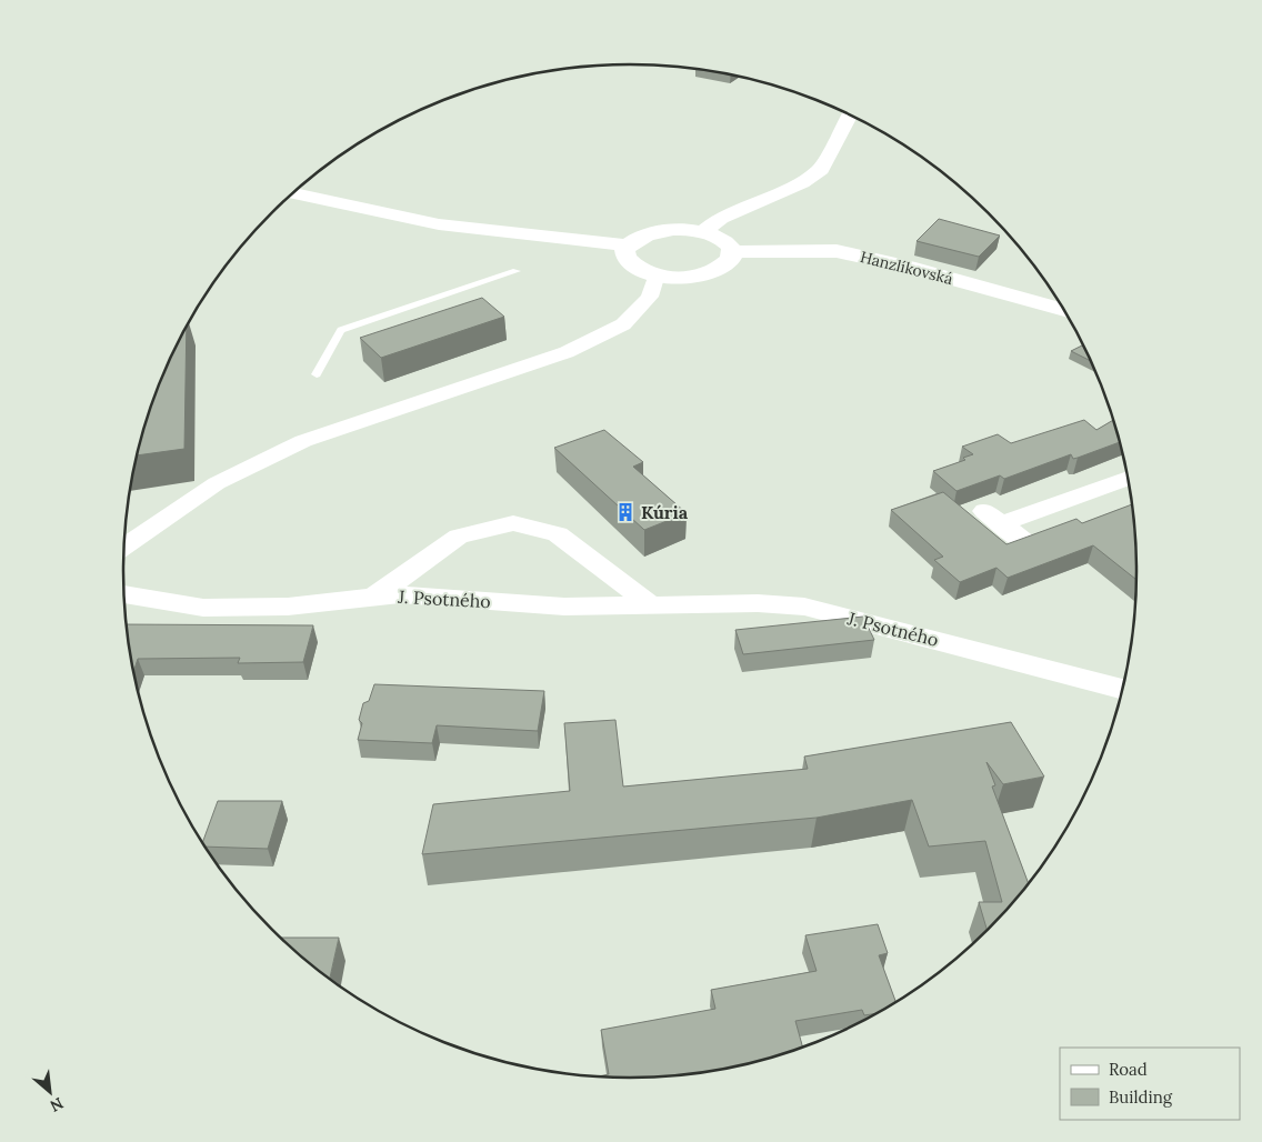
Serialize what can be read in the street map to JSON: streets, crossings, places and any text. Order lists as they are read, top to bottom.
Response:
{
  "streets": {
    "street": ["Hanzlíkovská", "J. Psotného"]
  },
  "places": {
    "building": ["Kúria"]
  },
  "legend": ["Road", "Building"],
  "north": "bottom right"
}
